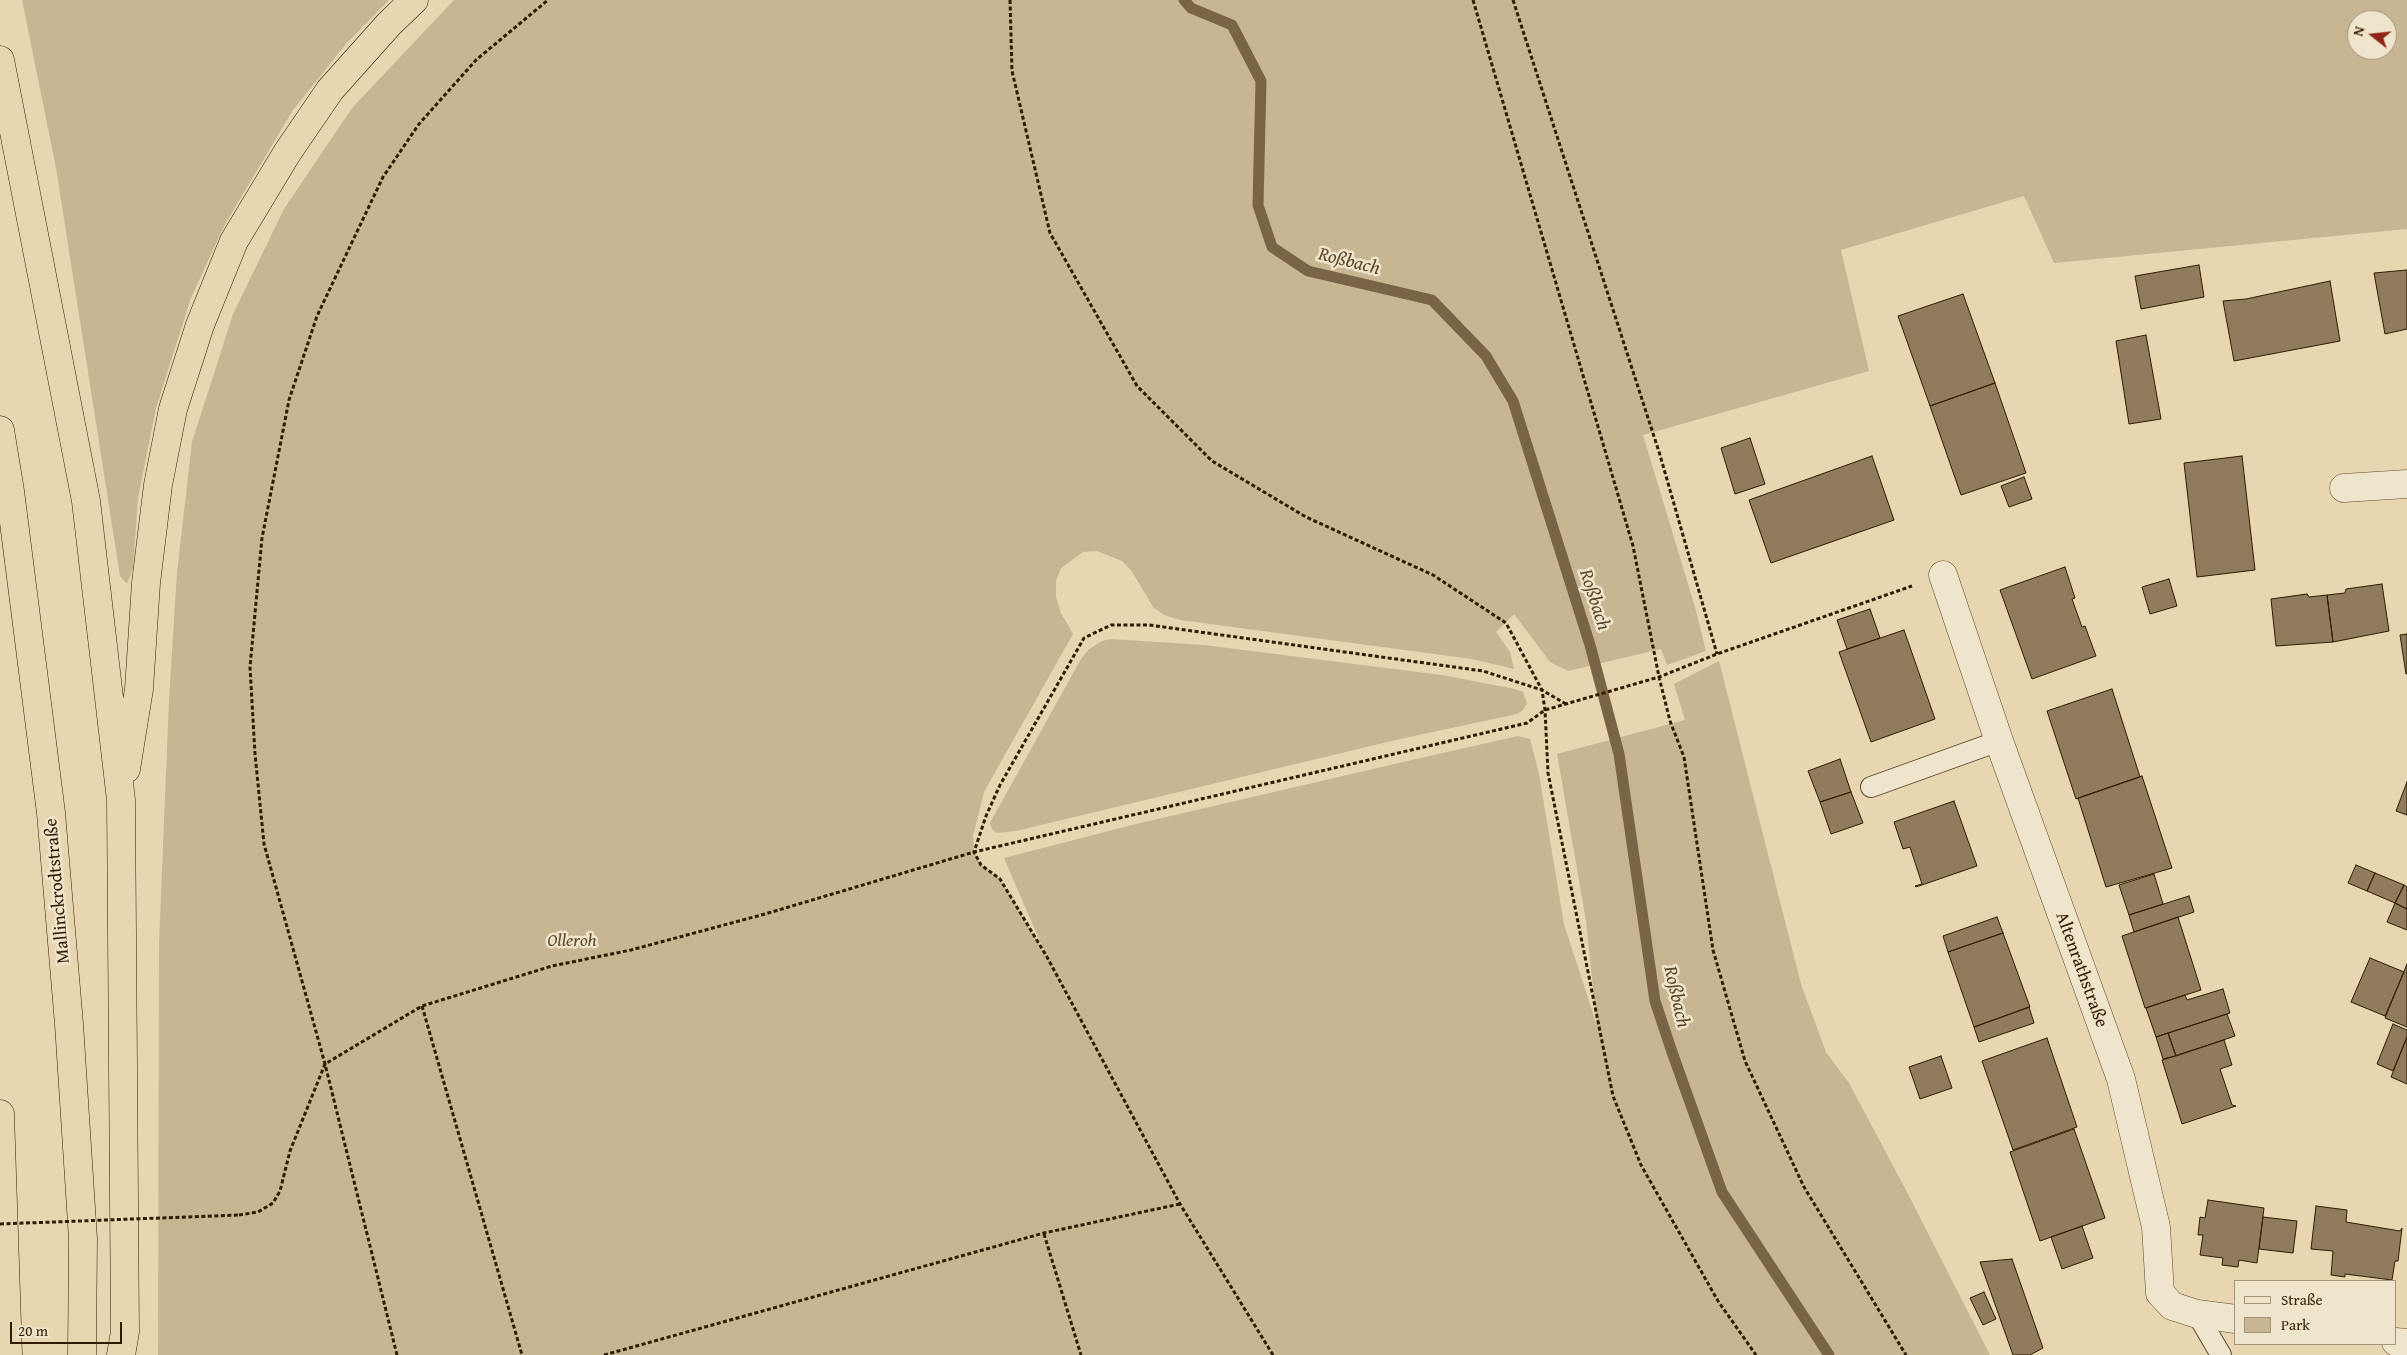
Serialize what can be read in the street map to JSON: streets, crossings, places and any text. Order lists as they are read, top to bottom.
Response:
{
  "streets": {
    "highway": ["Mallinckrodtstraße"],
    "street": ["Altenrathstraße"]
  },
  "water": ["Roßbach"],
  "parks": ["Olleroh"],
  "legend": ["Straße", "Park"],
  "scale_bar": "20 m",
  "north": "left"
}
